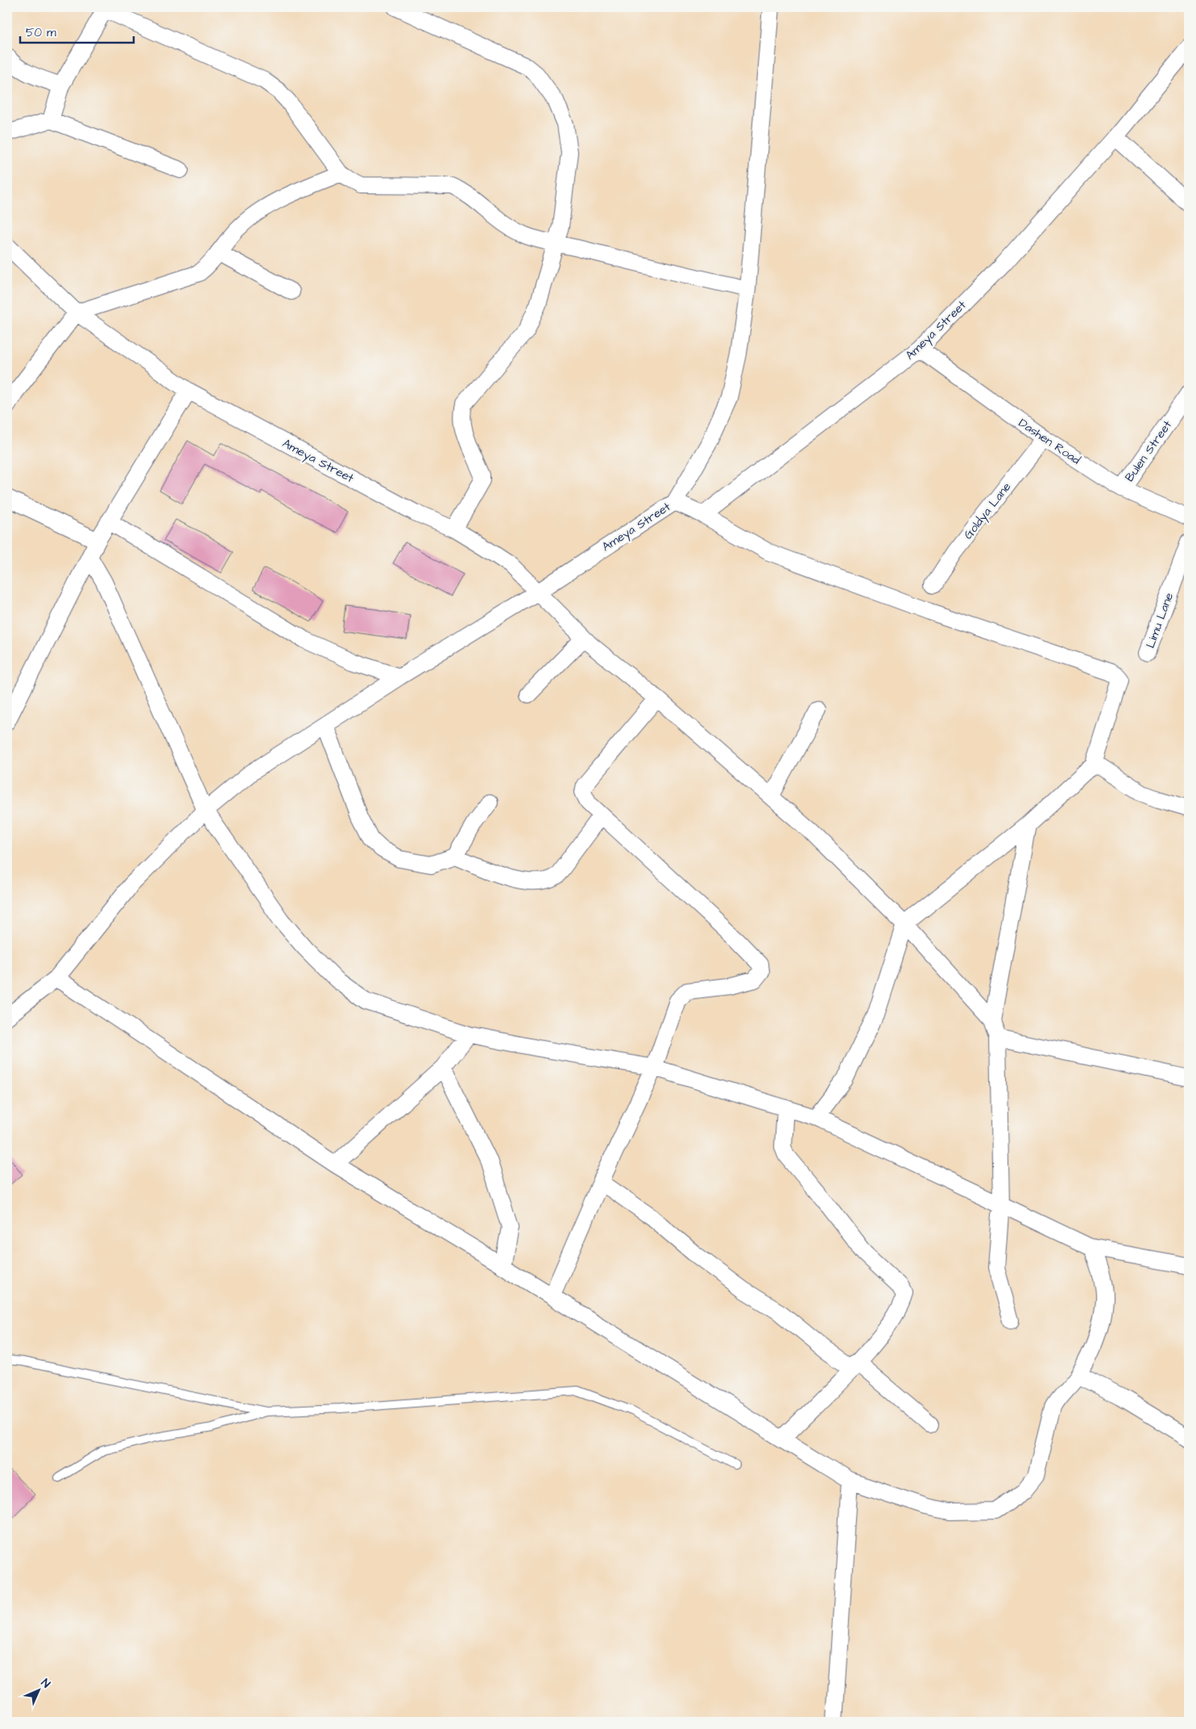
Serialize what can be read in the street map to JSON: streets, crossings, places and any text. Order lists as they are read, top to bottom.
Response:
{
  "streets": {
    "street": [
      "Ameya Street",
      "Dashen Road",
      "Bulen Street",
      "Goldya Lane",
      "Limu Lane"
    ]
  },
  "crossings": [
    ["Ameya Street", "Dashen Road"],
    ["Dashen Road", "Bulen Street"],
    ["Dashen Road", "Goldya Lane"]
  ],
  "scale_bar": "50 m",
  "north": "top right"
}
